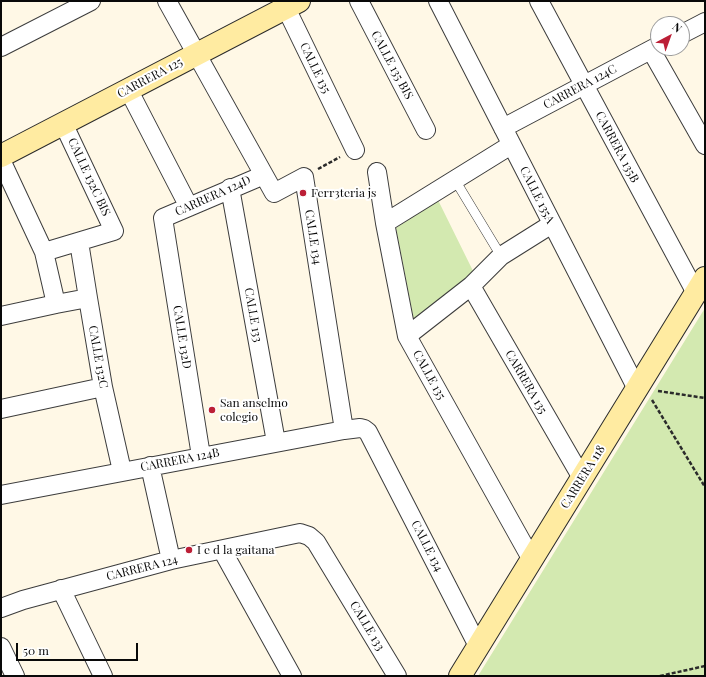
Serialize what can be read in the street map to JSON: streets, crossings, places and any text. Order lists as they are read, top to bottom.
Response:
{
  "streets": {
    "street": [
      "CALLE 135 BIS",
      "CALLE 135",
      "CARRERA 125",
      "CARRERA 124C",
      "CARRERA 135B",
      "CALLE 132C BIS",
      "CALLE 135A",
      "CARRERA 124D",
      "CALLE 134",
      "CALLE 133",
      "CALLE 132D",
      "CALLE 132C",
      "CARRERA 135",
      "CARRERA 124B",
      "CARRERA 118",
      "CARRERA 124"
    ]
  },
  "crossings": [
    ["CALLE 135", "CARRERA 125"],
    ["CALLE 135", "CARRERA 118"],
    ["CARRERA 125", "CALLE 132C BIS"],
    ["CARRERA 124C", "CARRERA 135B"],
    ["CARRERA 124C", "CALLE 135A"],
    ["CARRERA 135B", "CARRERA 118"],
    ["CALLE 132C BIS", "CALLE 132C"],
    ["CALLE 135A", "CARRERA 118"],
    ["CARRERA 124D", "CALLE 133"],
    ["CARRERA 124D", "CALLE 132D"],
    ["CALLE 134", "CARRERA 124B"],
    ["CALLE 134", "CARRERA 118"],
    ["CALLE 133", "CARRERA 124B"],
    ["CALLE 133", "CARRERA 124"],
    ["CALLE 132D", "CARRERA 124B"],
    ["CALLE 132C", "CARRERA 124B"],
    ["CARRERA 135", "CARRERA 118"]
  ],
  "places": ["Ferr3teria js", "San anselmo colegio", "I e d la gaitana"],
  "scale_bar": "50 m",
  "north": "top right"
}
